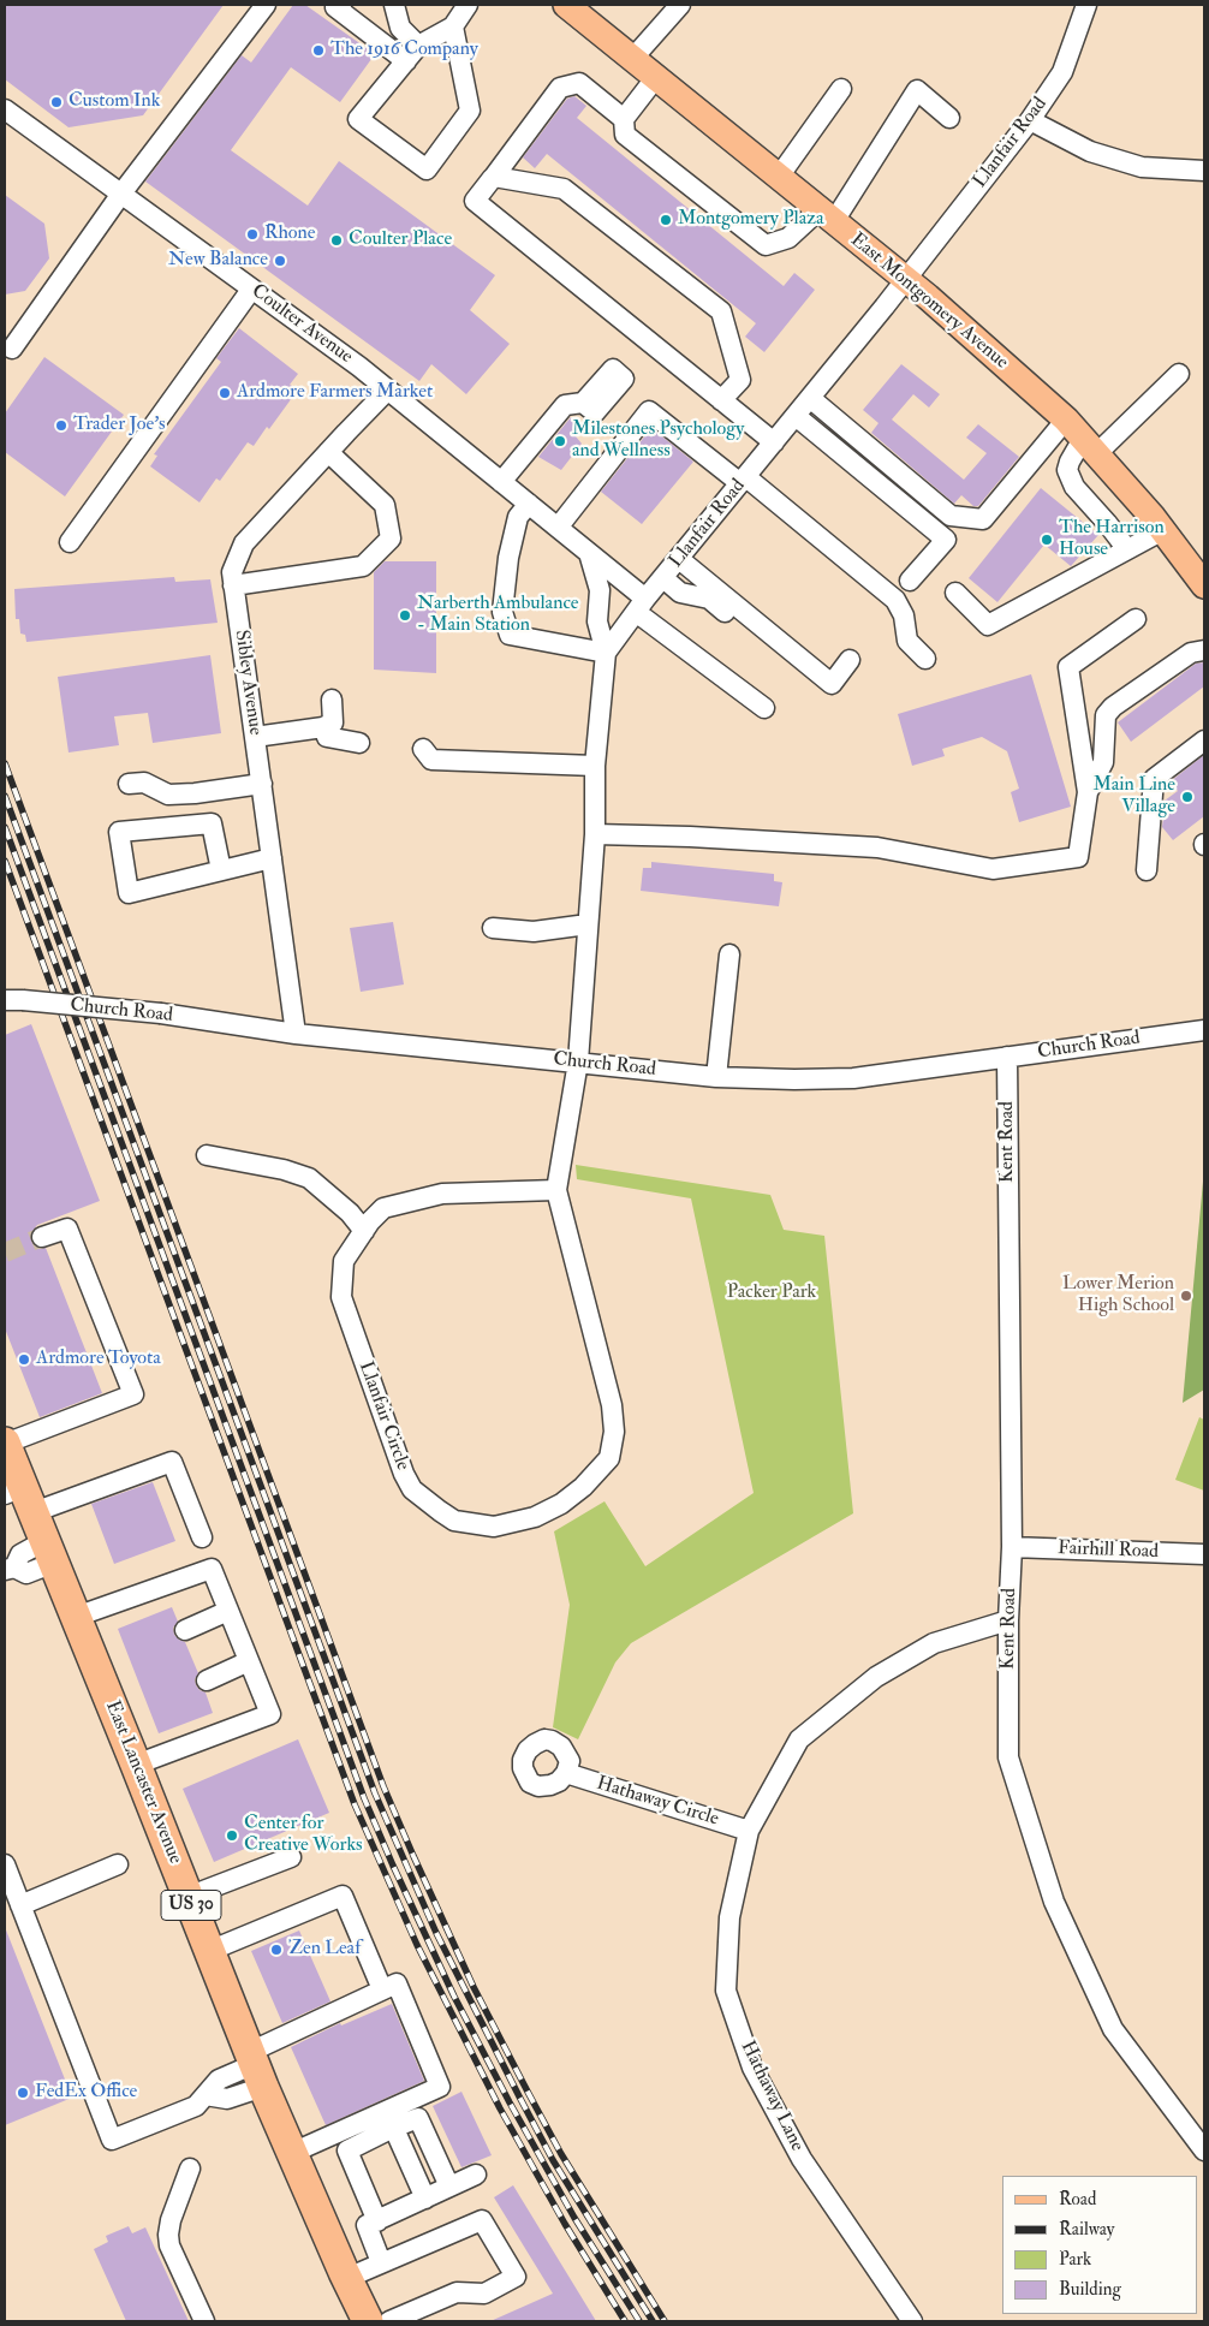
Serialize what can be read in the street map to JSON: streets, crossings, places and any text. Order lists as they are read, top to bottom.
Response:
{
  "streets": {
    "highway": ["East Lancaster Avenue", "US 30"],
    "main road": ["East Montgomery Avenue"],
    "street": [
      "Llanfair Road",
      "Coulter Avenue",
      "Sibley Avenue",
      "Church Road",
      "Kent Road",
      "Llanfair Circle",
      "Fairhill Road",
      "Hathaway Circle",
      "Hathaway Lane"
    ]
  },
  "crossings": [
    ["Llanfair Road", "East Montgomery Avenue"],
    ["Llanfair Road", "Coulter Avenue"],
    ["Coulter Avenue", "Sibley Avenue"],
    ["Sibley Avenue", "Church Road"],
    ["Church Road", "Kent Road"],
    ["Church Road", "Llanfair Circle"],
    ["Kent Road", "Fairhill Road"],
    ["Kent Road", "Hathaway Lane"],
    ["Hathaway Circle", "Hathaway Lane"]
  ],
  "parks": ["Packer Park"],
  "places": [
    "The 1916 Company",
    "Custom Ink",
    "Montgomery Plaza",
    "Rhone",
    "Coulter Place",
    "New Balance",
    "Ardmore Farmers Market",
    "Trader Joe's",
    "Milestones Psychology and Wellness",
    "The Harrison House",
    "Narberth Ambulance - Main Station",
    "Main Line Village",
    "Lower Merion High School",
    "Ardmore Toyota",
    "Center for Creative Works",
    "Zen Leaf",
    "FedEx Office"
  ],
  "legend": [
    "Road",
    "Railway",
    "Park",
    "Building"
  ]
}
